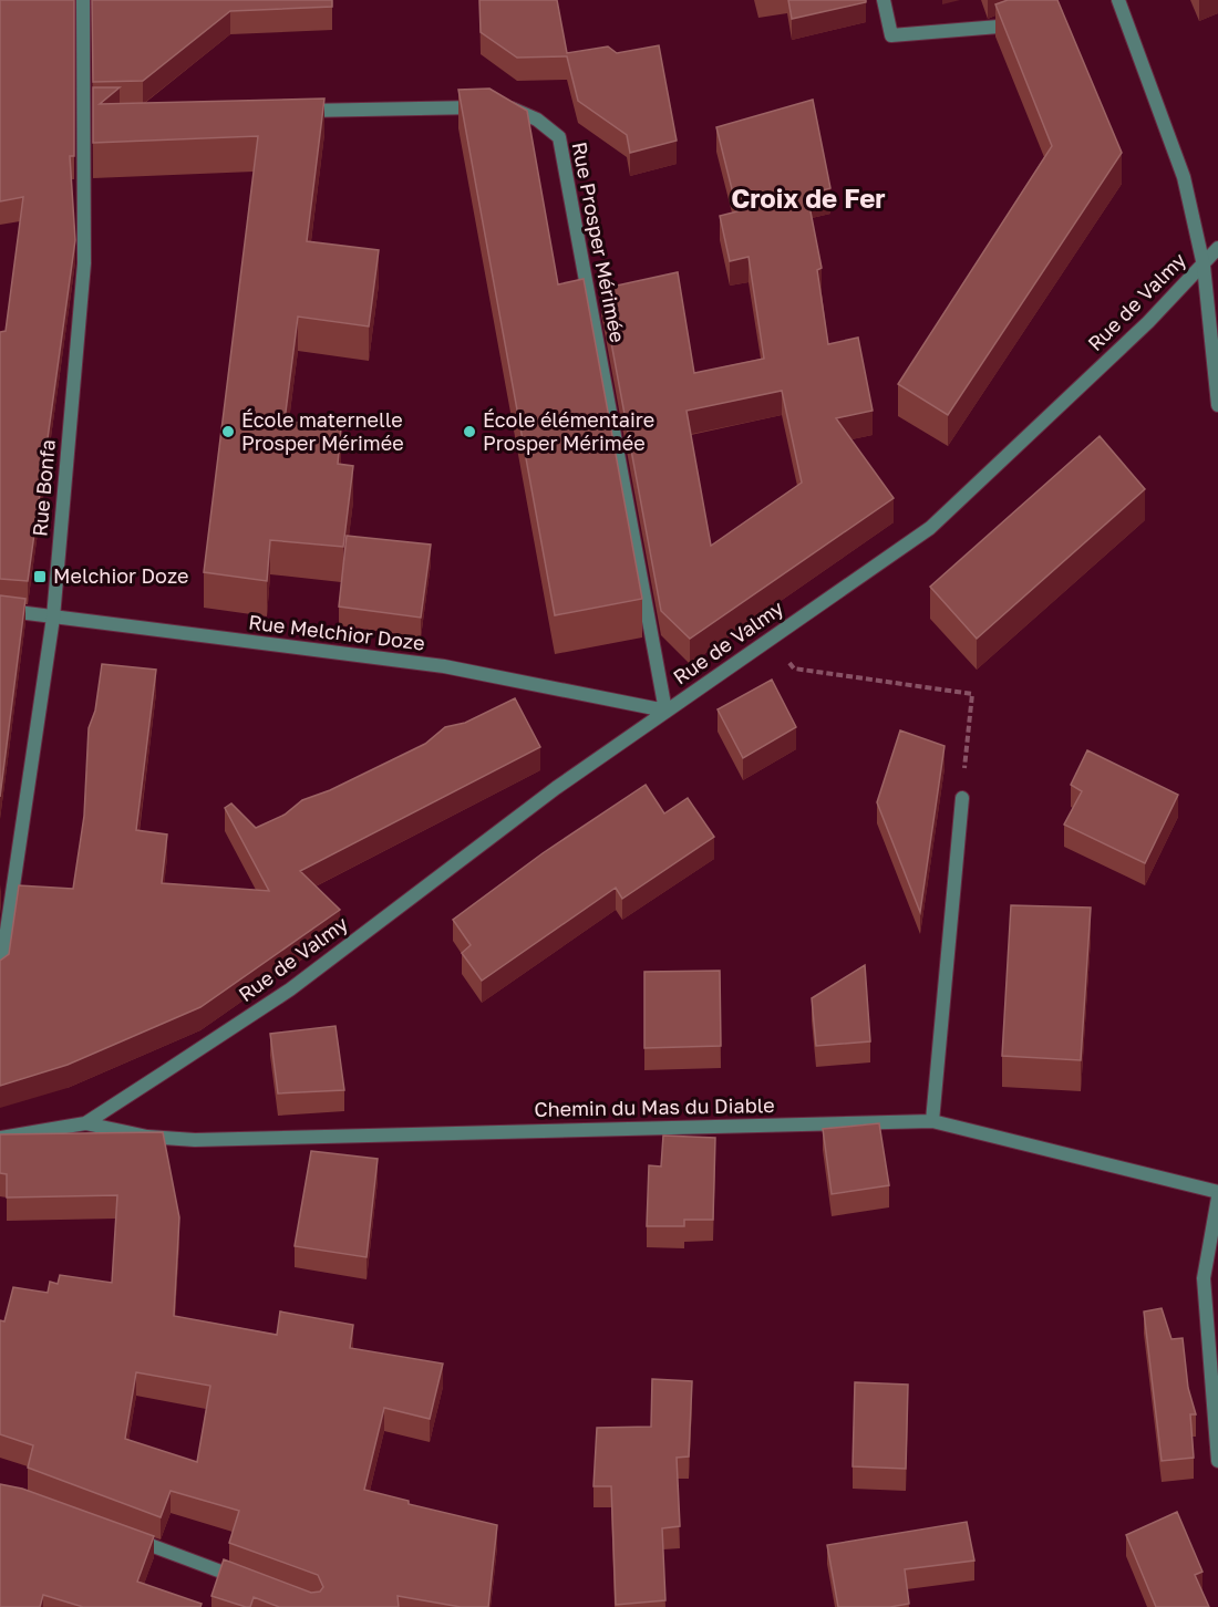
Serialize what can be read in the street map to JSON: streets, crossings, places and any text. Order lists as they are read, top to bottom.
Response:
{
  "streets": {
    "street": [
      "Rue Prosper Mérimée",
      "Rue de Valmy",
      "Rue Bonfa",
      "Rue Melchior Doze",
      "Chemin du Mas du Diable"
    ]
  },
  "crossings": [
    ["Rue Prosper Mérimée", "Rue de Valmy"],
    ["Rue Prosper Mérimée", "Rue Melchior Doze"],
    ["Rue de Valmy", "Rue Melchior Doze"],
    ["Rue de Valmy", "Chemin du Mas du Diable"],
    ["Rue Bonfa", "Rue Melchior Doze"]
  ],
  "districts": ["Croix de Fer"],
  "places": {
    "other": ["École maternelle Prosper Mérimée", "École élémentaire Prosper Mérimée"],
    "transit": ["Melchior Doze"]
  }
}
